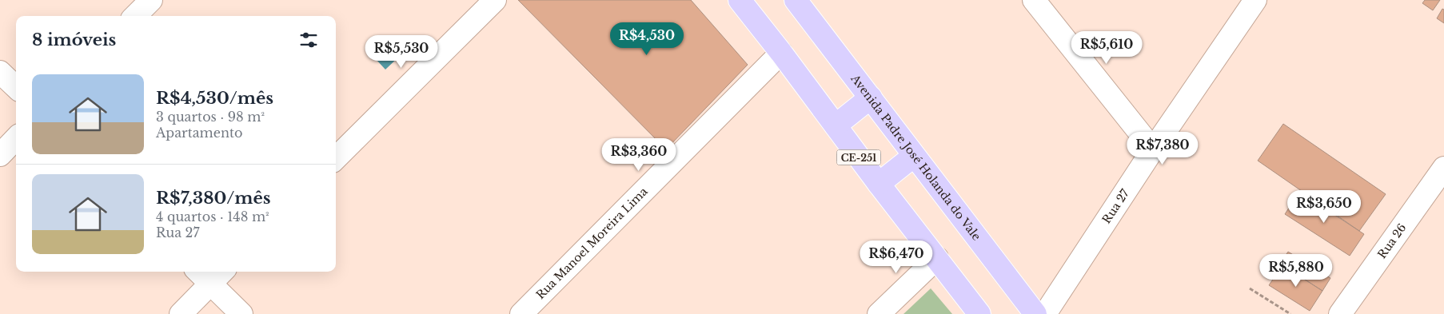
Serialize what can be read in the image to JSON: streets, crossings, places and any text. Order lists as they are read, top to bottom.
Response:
{
  "streets": {
    "main road": ["Avenida Padre José Holanda do Vale", "CE-251"],
    "street": ["Rua 27", "Rua 26", "Rua Manoel Moreira Lima"]
  },
  "crossings": [
    ["CE-251", "Rua Manoel Moreira Lima"]
  ],
  "page": {
    "heading": "8 imóveis",
    "price": [
      "R$4,530",
      "R$5,610",
      "R$5,530",
      "R$7,380",
      "R$3,360",
      "R$3,650",
      "R$6,470",
      "R$5,880"
    ],
    "list": [
      {
        "name": "R$4,530/mês",
        "note": "3 quartos · 98 m² · Apartamento"
      },
      {
        "name": "R$7,380/mês",
        "note": "4 quartos · 148 m² · Rua 27"
      }
    ]
  }
}
